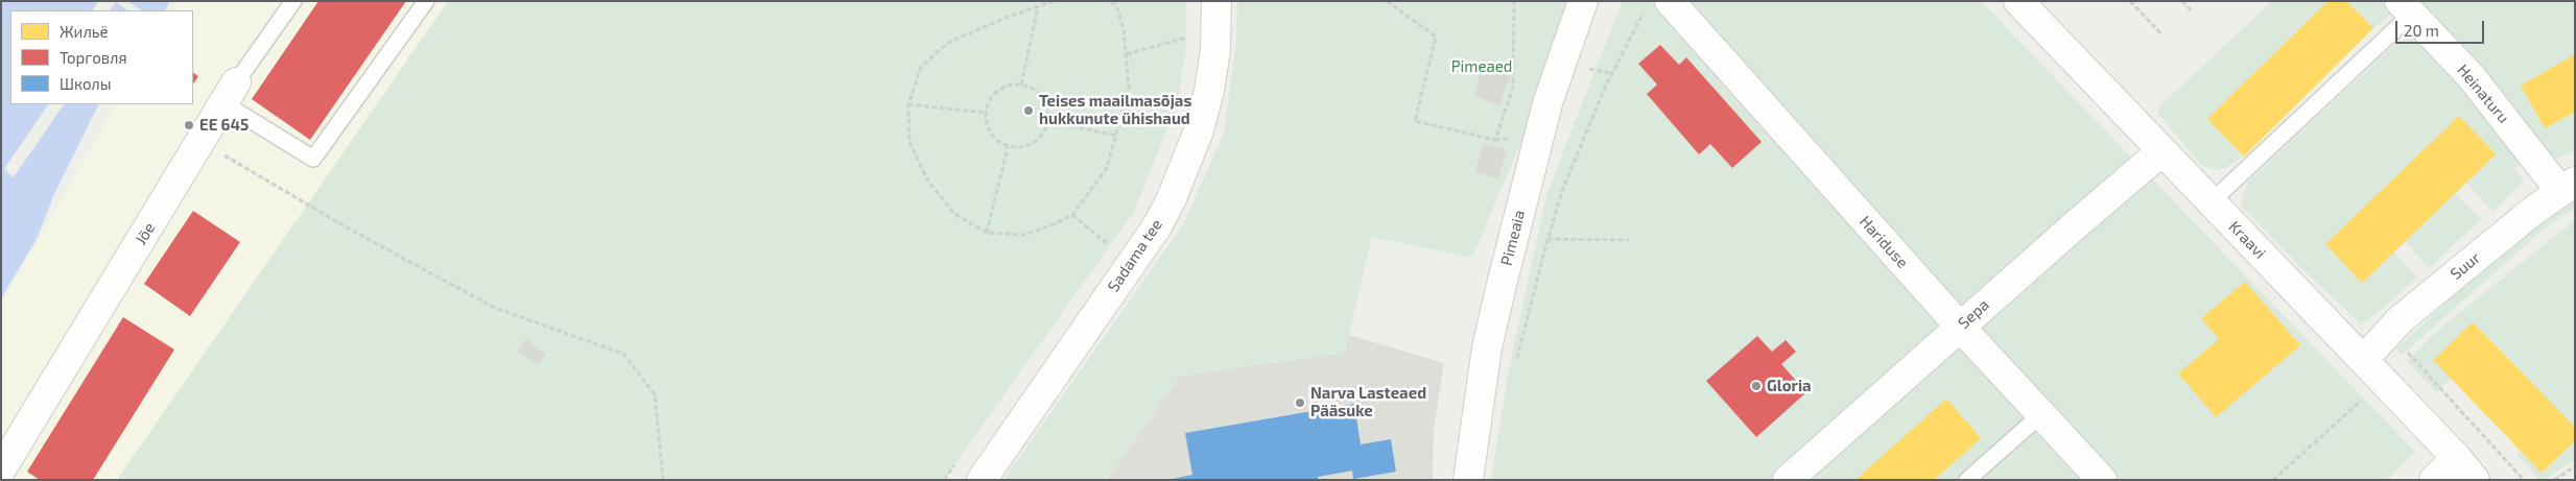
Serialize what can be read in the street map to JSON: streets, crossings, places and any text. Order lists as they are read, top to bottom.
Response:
{
  "streets": {
    "street": [
      "Heinaturu",
      "Jõe",
      "Pimeaia",
      "Kraavi",
      "Hariduse",
      "Sadama tee",
      "Suur",
      "Sepa"
    ]
  },
  "crossings": [
    ["Heinaturu", "Suur"],
    ["Kraavi", "Suur"],
    ["Kraavi", "Sepa"],
    ["Hariduse", "Sepa"]
  ],
  "parks": ["Pimeaed"],
  "places": [
    "Teises maailmasõjas hukkunute ühishaud",
    "EE 645",
    "Gloria",
    "Narva Lasteaed Pääsuke"
  ],
  "legend": ["Жильё", "Торговля", "Школы"],
  "scale_bar": "20 m"
}
